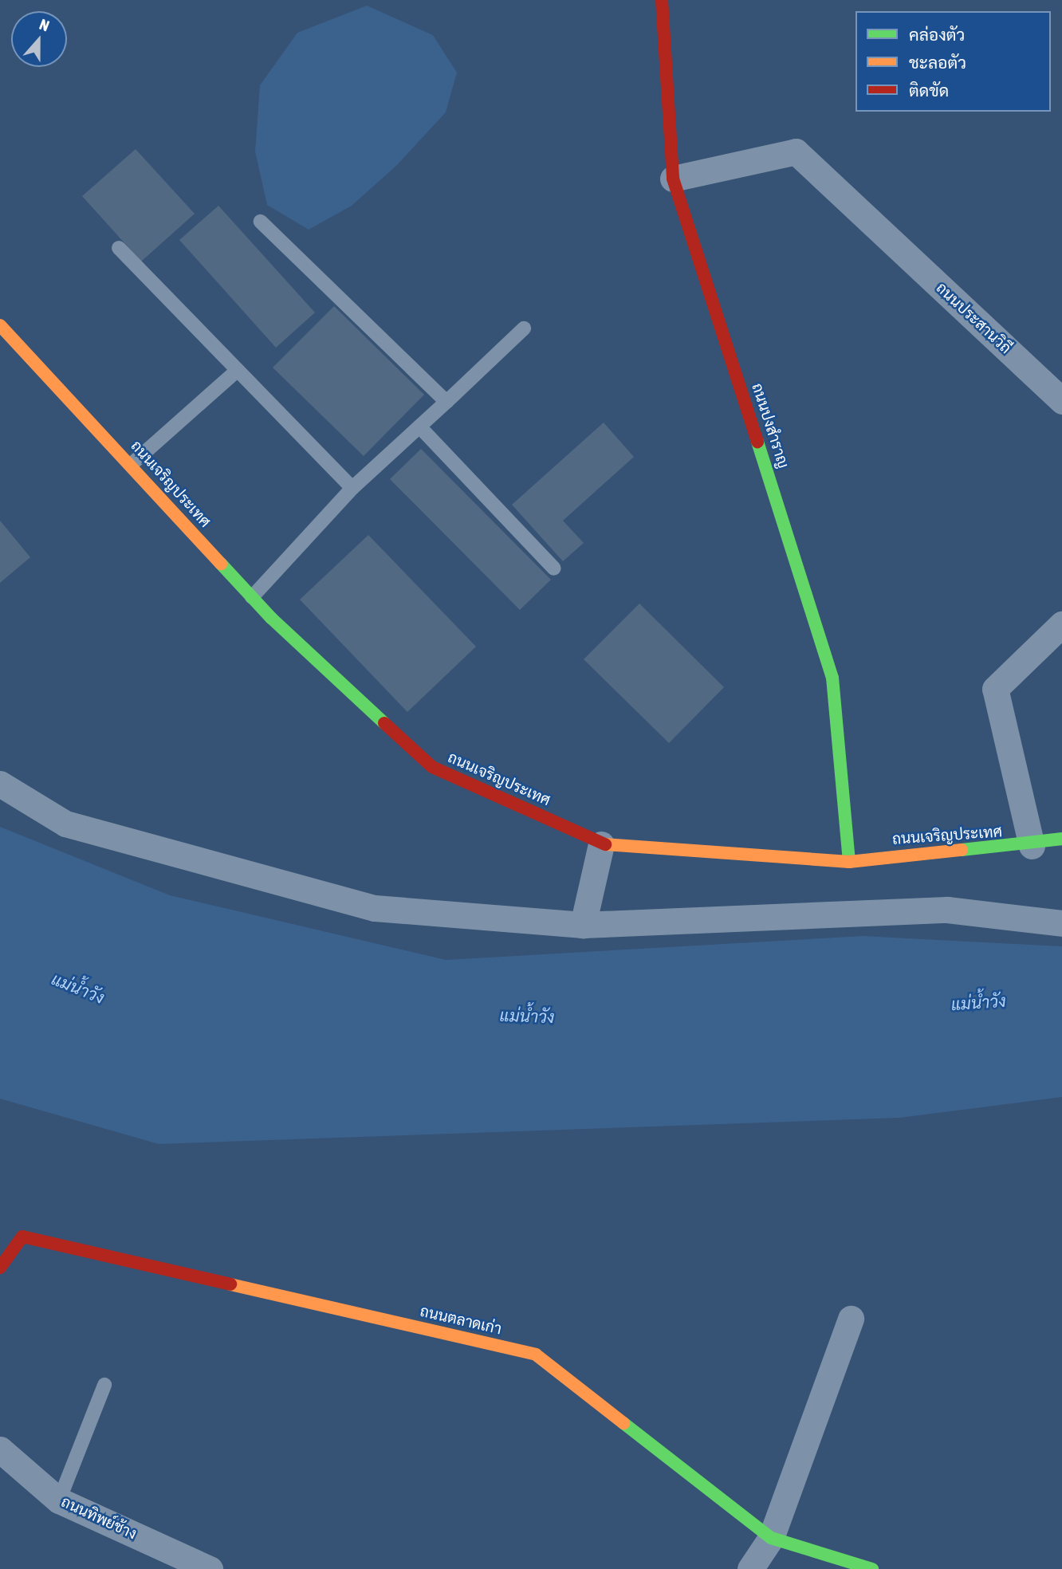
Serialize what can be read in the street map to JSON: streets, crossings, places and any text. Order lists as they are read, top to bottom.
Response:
{
  "streets": {
    "street": [
      "ถนนประสานวิถี",
      "ถนนปงสำราญ",
      "ถนนเจริญประเทศ",
      "ถนนตลาดเก่า",
      "ถนนทิพย์ช้าง"
    ]
  },
  "crossings": [
    ["ถนนประสานวิถี", "ถนนปงสำราญ"],
    ["ถนนปงสำราญ", "ถนนเจริญประเทศ"]
  ],
  "water": ["แม่น้ำวัง"],
  "legend": ["คล่องตัว", "ชะลอตัว", "ติดขัด"],
  "north": "top"
}
